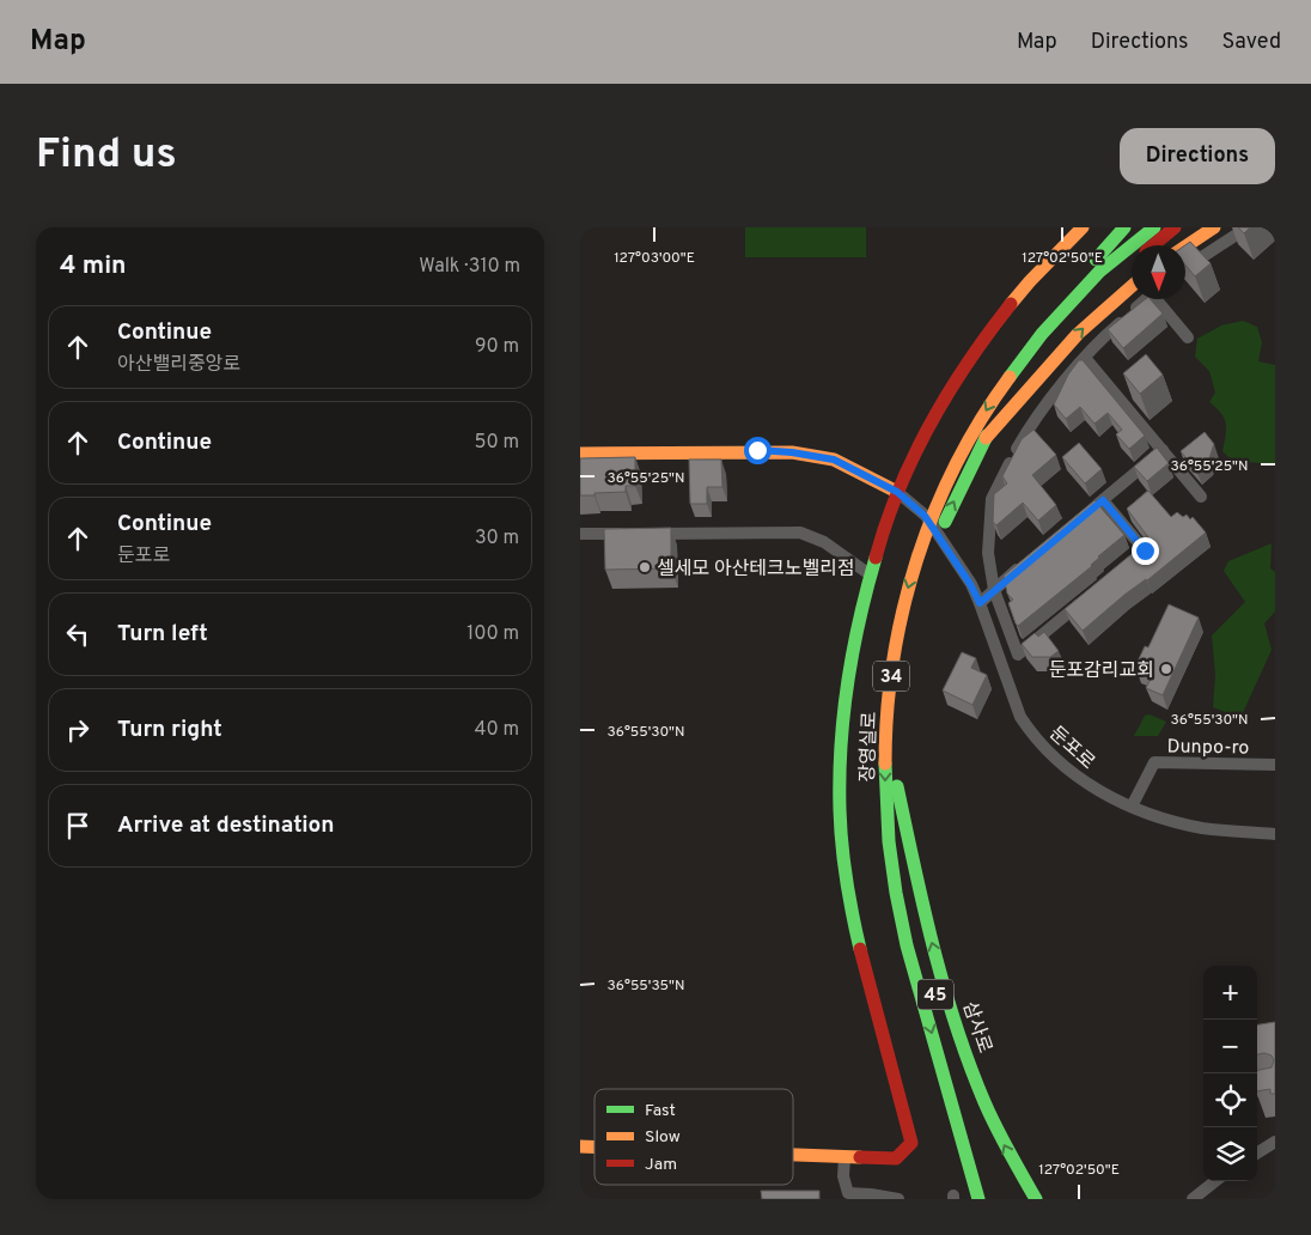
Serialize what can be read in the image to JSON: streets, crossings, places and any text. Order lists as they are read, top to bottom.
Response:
{
  "streets": {
    "main road": [
      "34",
      "장영실로",
      "45",
      "삼사로"
    ],
    "street": ["Dunpo-ro", "둔포로"]
  },
  "crossings": [
    ["Dunpo-ro", "둔포로"],
    ["장영실로", "삼사로"]
  ],
  "one_way": ["삼사로"],
  "places": ["셀세모 아산테크노벨리점", "둔포감리교회"],
  "legend": ["Fast", "Slow", "Jam"],
  "north": "bottom",
  "page": {
    "header": "Map",
    "nav": ["Map", "Directions", "Saved"],
    "buttons": "Directions",
    "title": "Find us",
    "heading": ["4 min", "Walk · 310 m"],
    "list": [
      ["Continue", "아산밸리중앙로", "90 m"],
      ["Continue", "50 m"],
      ["Continue", "둔포로", "30 m"],
      ["Turn left", "100 m"],
      ["Turn right", "40 m"],
      "Arrive at destination"
    ],
    "map_buttons": ["+", "−"]
  },
  "coordinates": [
    "127°03'00\"E",
    "127°02'50\"E",
    "36°55'25\"N",
    "36°55'30\"N",
    "36°55'35\"N"
  ]
}
